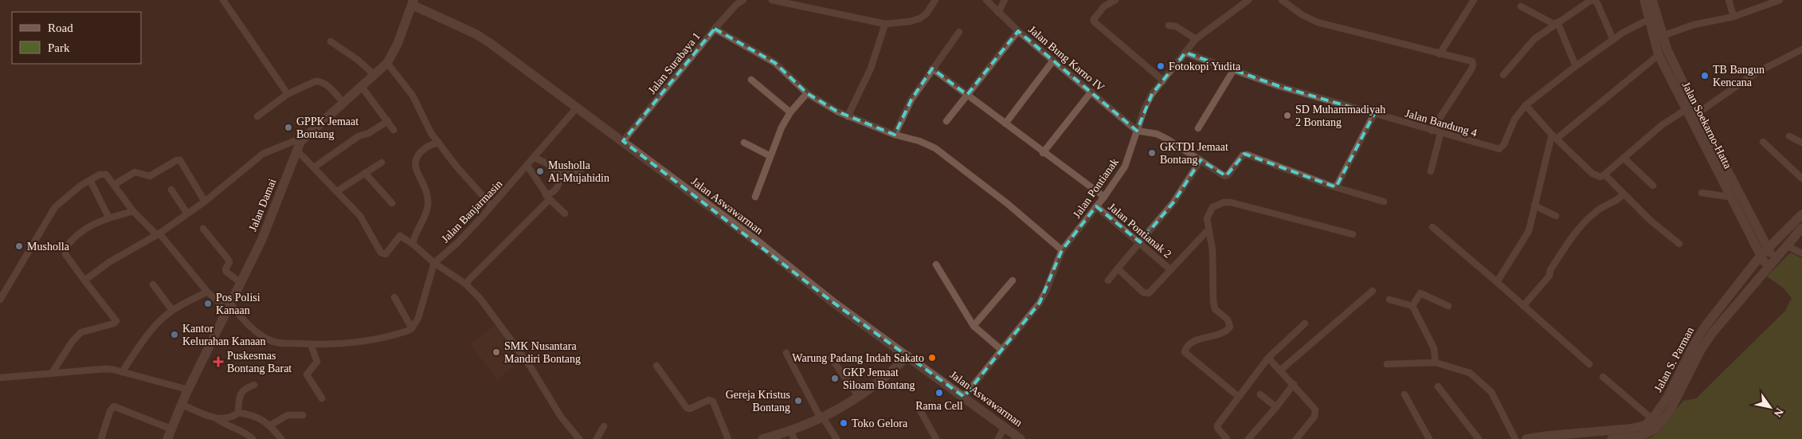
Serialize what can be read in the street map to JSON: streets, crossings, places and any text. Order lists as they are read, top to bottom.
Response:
{
  "streets": {
    "street": [
      "Jalan Bung Karno IV",
      "Jalan Surabaya 1",
      "Jalan Bandung 4",
      "Jalan Soekarno-Hatta",
      "Jalan Pontianak",
      "Jalan Damai",
      "Jalan Aswawarman",
      "Jalan Banjarmasin",
      "Jalan Pontianak 2",
      "Jalan S. Parman"
    ]
  },
  "crossings": [
    ["Jalan Bung Karno IV", "Jalan Pontianak"],
    ["Jalan Surabaya 1", "Jalan Aswawarman"],
    ["Jalan Bandung 4", "Jalan Soekarno-Hatta"],
    ["Jalan Bandung 4", "Jalan Pontianak"],
    ["Jalan Soekarno-Hatta", "Jalan S. Parman"],
    ["Jalan Pontianak", "Jalan Aswawarman"],
    ["Jalan Pontianak", "Jalan Pontianak 2"],
    ["Jalan Damai", "Jalan Aswawarman"],
    ["Jalan Aswawarman", "Jalan Banjarmasin"]
  ],
  "places": {
    "other": [
      "Fotokopi Yudita",
      "TB Bangun Kencana",
      "SD Muhammadiyah 2 Bontang",
      "GPPK Jemaat Bontang",
      "GKTDI Jemaat Bontang",
      "Musholla Al-Mujahidin",
      "Musholla",
      "Pos Polisi Kanaan",
      "Kantor Kelurahan Kanaan",
      "SMK Nusantara Mandiri Bontang",
      "Warung Padang Indah Sakato",
      "GKP Jemaat Siloam Bontang",
      "Rama Cell",
      "Gereja Kristus Bontang",
      "Toko Gelora"
    ],
    "health": ["Puskesmas Bontang Barat"]
  },
  "legend": ["Road", "Park"],
  "north": "bottom right"
}
